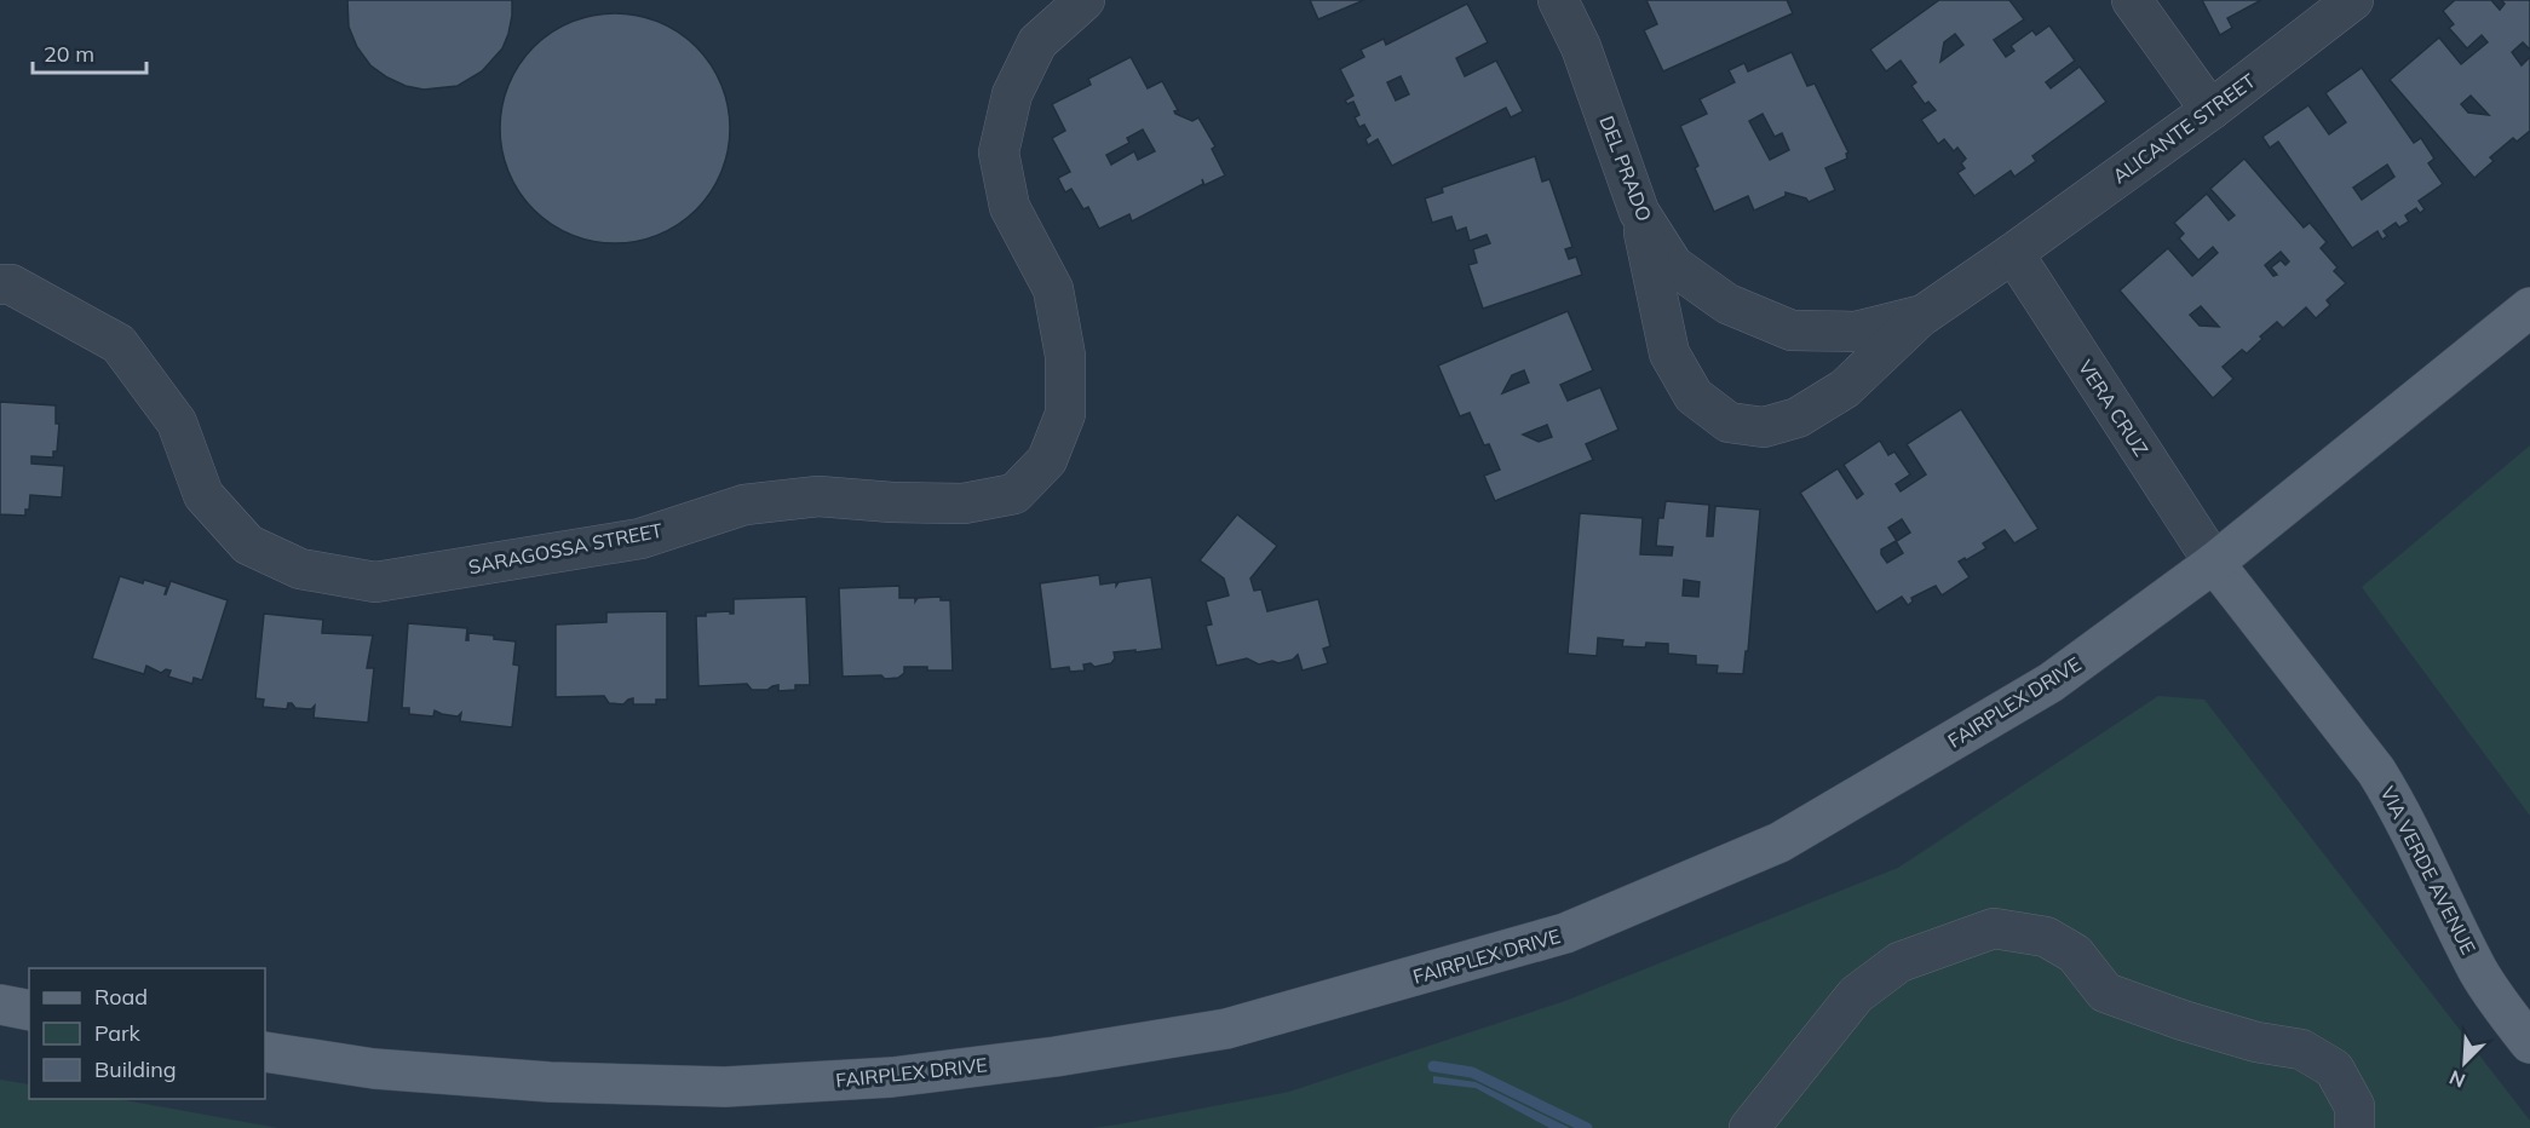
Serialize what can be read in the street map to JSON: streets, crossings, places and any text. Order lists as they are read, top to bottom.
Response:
{
  "streets": {
    "main road": ["FAIRPLEX DRIVE", "VIA VERDE AVENUE"],
    "street": [
      "ALICANTE STREET",
      "DEL PRADO",
      "VERA CRUZ",
      "SARAGOSSA STREET"
    ]
  },
  "crossings": [
    ["ALICANTE STREET", "DEL PRADO"],
    ["ALICANTE STREET", "VERA CRUZ"],
    ["DEL PRADO", "VERA CRUZ"],
    ["VERA CRUZ", "FAIRPLEX DRIVE"],
    ["VERA CRUZ", "VIA VERDE AVENUE"],
    ["FAIRPLEX DRIVE", "VIA VERDE AVENUE"]
  ],
  "legend": ["Road", "Park", "Building"],
  "scale_bar": "20 m",
  "north": "bottom left"
}
